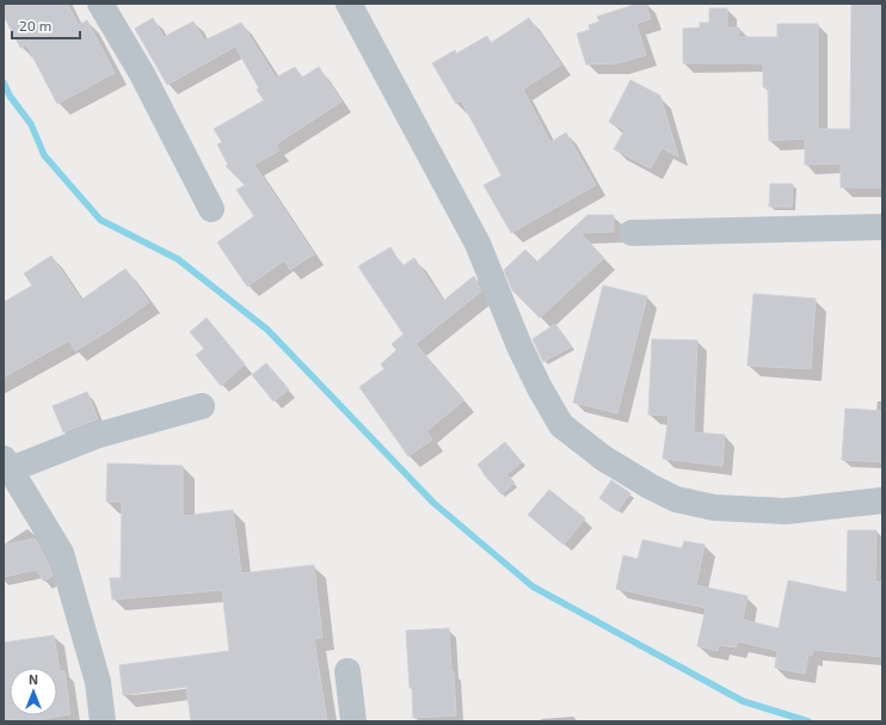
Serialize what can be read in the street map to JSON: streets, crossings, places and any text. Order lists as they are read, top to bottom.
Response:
{
  "scale_bar": "20 m",
  "north": "top"
}
